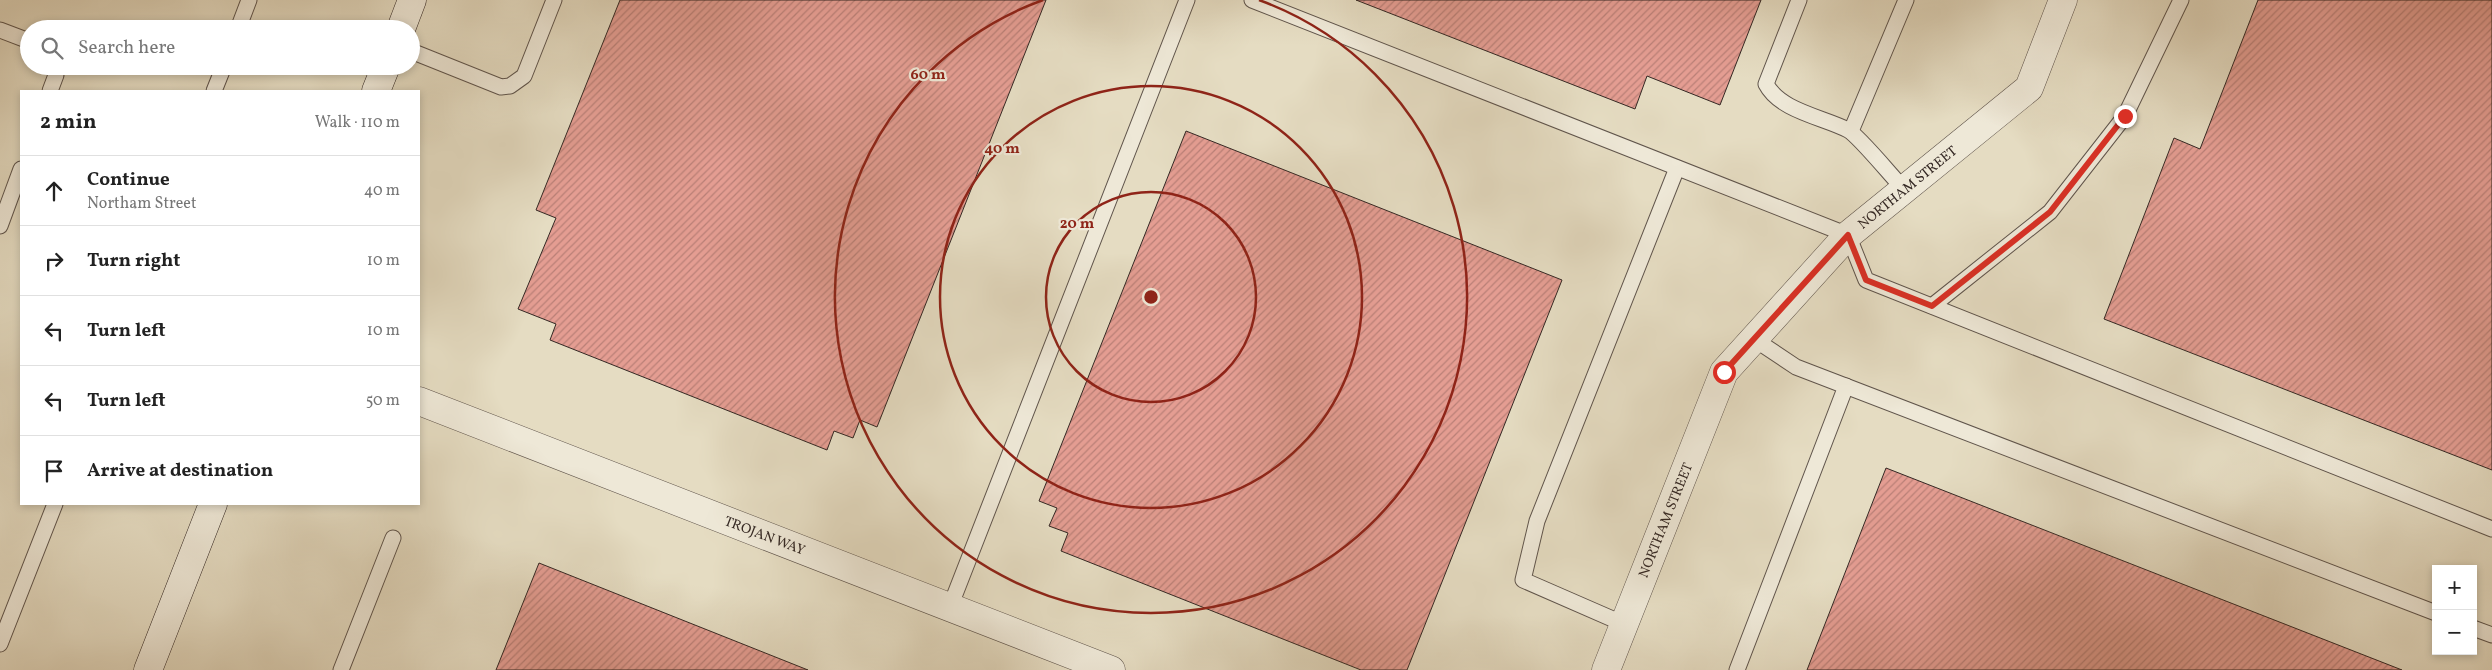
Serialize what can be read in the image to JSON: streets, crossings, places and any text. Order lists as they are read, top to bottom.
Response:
{
  "streets": {
    "street": ["NORTHAM STREET", "TROJAN WAY"]
  },
  "page": {
    "search": "Search here",
    "heading": ["2 min", "Walk · 110 m"],
    "list": [
      ["Continue", "Northam Street", "40 m"],
      ["Turn right", "10 m"],
      ["Turn left", "10 m"],
      ["Turn left", "50 m"],
      "Arrive at destination"
    ],
    "map_buttons": ["+", "−"]
  },
  "rings": ["60 m", "40 m", "20 m"]
}
